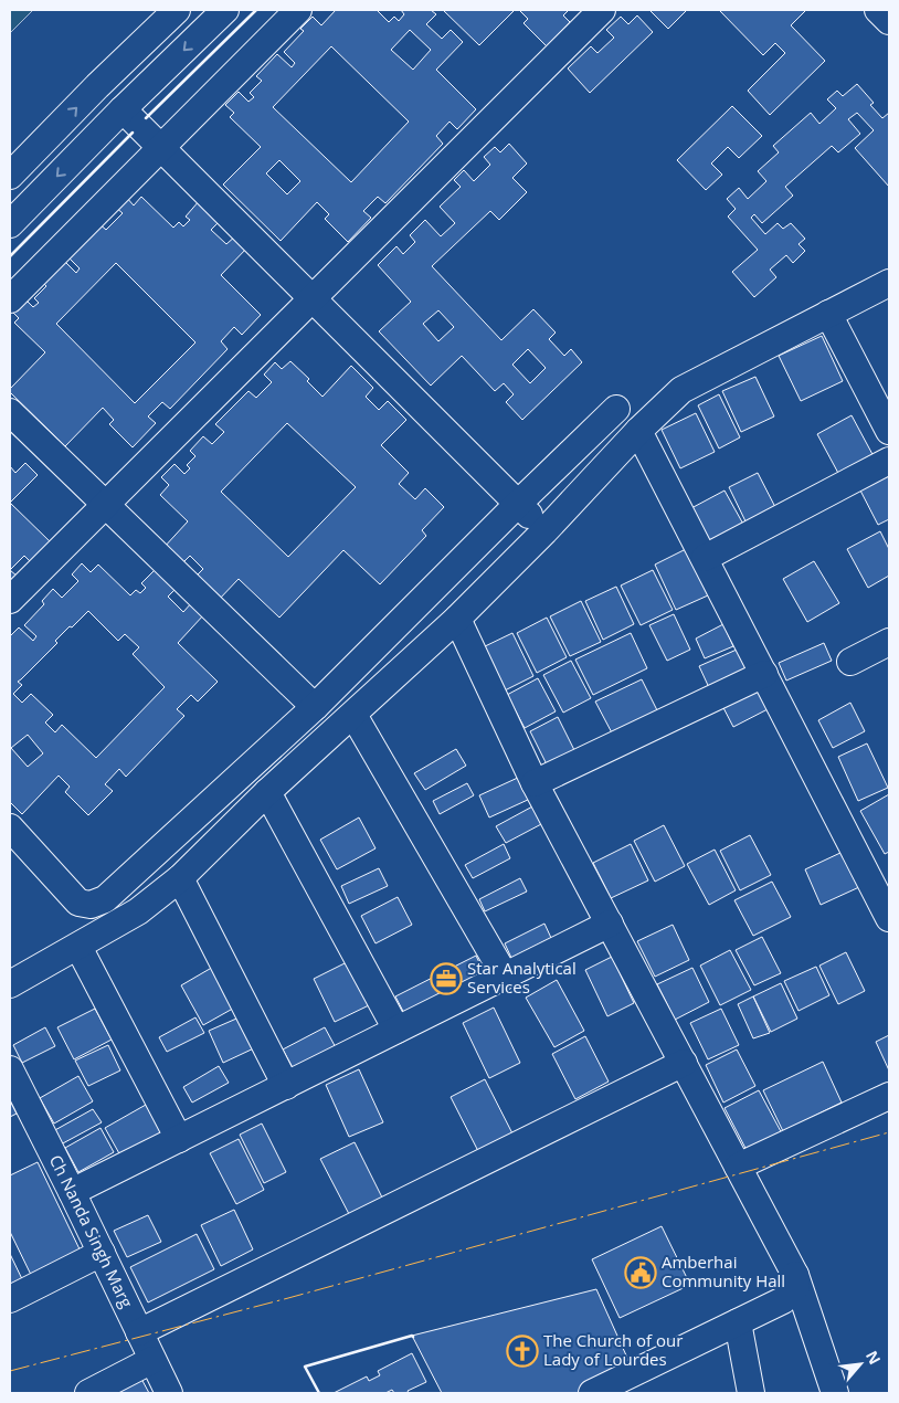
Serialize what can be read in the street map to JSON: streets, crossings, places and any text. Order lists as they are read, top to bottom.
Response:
{
  "streets": {
    "street": ["Ch Nanda Singh Marg"]
  },
  "places": {
    "office": ["Star Analytical Services"],
    "public building": ["Amberhai Community Hall"],
    "church": ["The Church of our Lady of Lourdes"]
  },
  "north": "top right"
}
